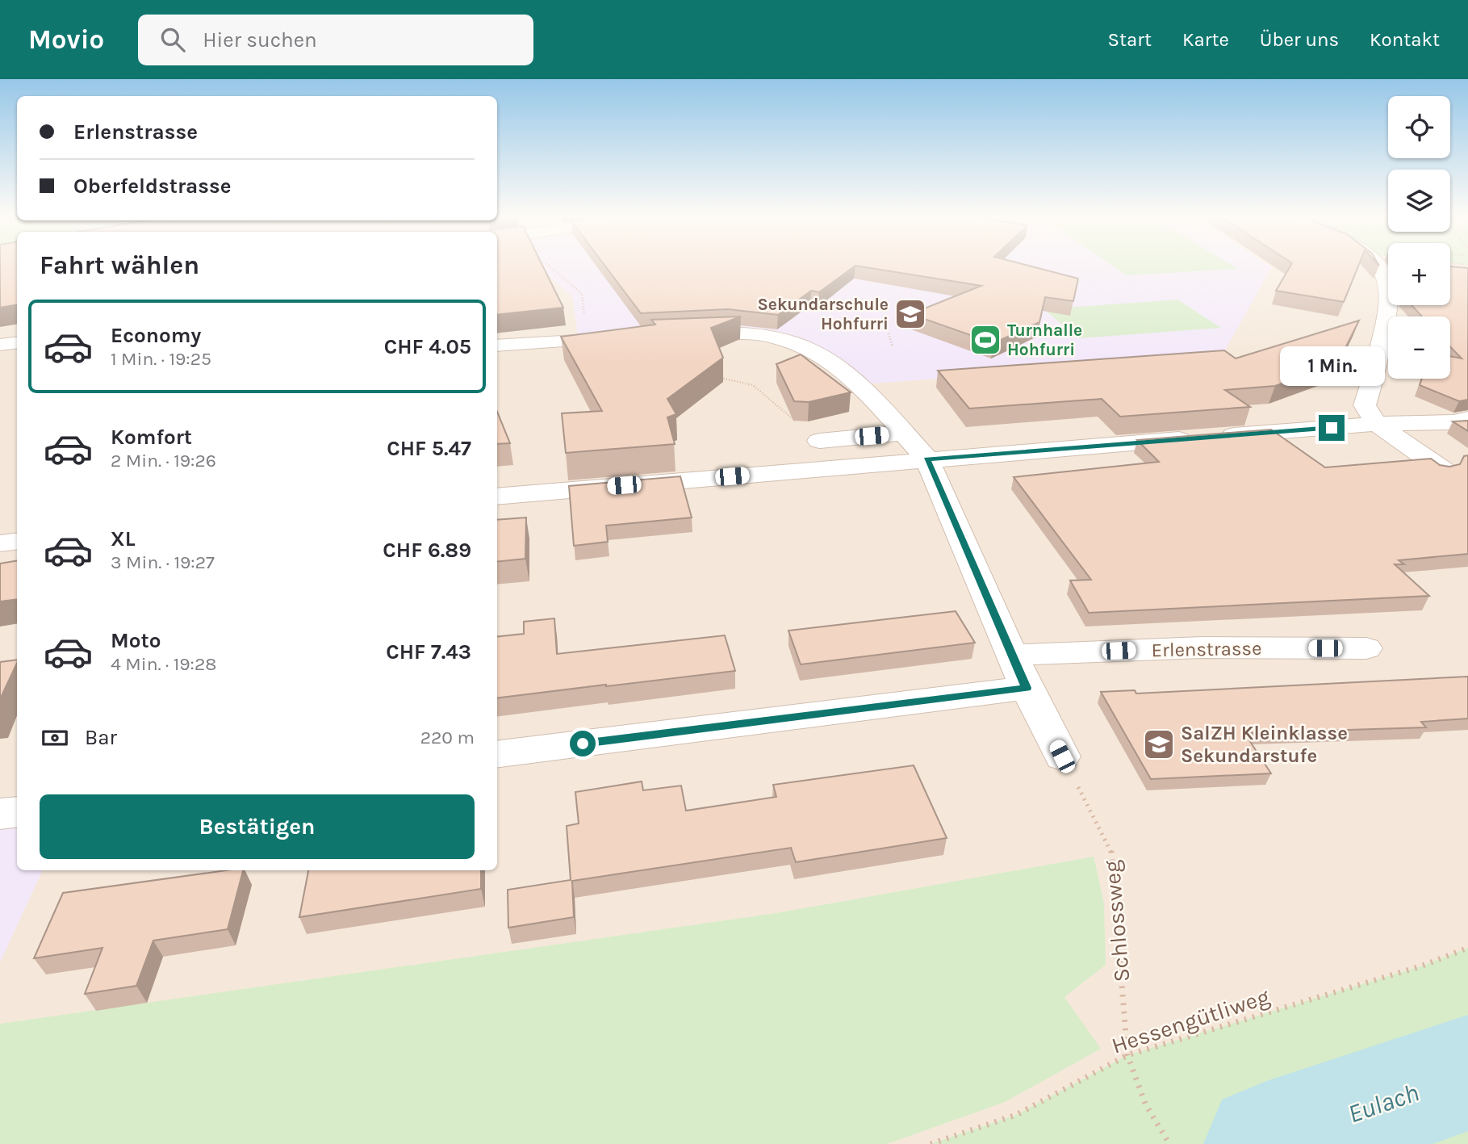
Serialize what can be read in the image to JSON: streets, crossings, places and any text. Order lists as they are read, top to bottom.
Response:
{
  "streets": {
    "street": ["Erlenstrasse"],
    "path": ["Schlossweg", "Hessengütliweg"]
  },
  "crossings": [
    ["Schlossweg", "Hessengütliweg"]
  ],
  "water": ["Eulach"],
  "places": {
    "school or university": ["Sekundarschule Hohfurri", "SalZH Kleinklasse Sekundarstufe"],
    "sports": ["Turnhalle Hohfurri"]
  },
  "page": {
    "header": "Movio",
    "search": "Hier suchen",
    "nav": [
      "Start",
      "Karte",
      "Über uns",
      "Kontakt"
    ],
    "map_buttons": ["+", "−"],
    "banner": ["Erlenstrasse", "Oberfeldstrasse"],
    "heading": "Fahrt wählen",
    "list": [
      {
        "name": "Economy",
        "note": "1 Min. · 19:25",
        "value": "CHF 4.05"
      },
      {
        "name": "Komfort",
        "note": "2 Min. · 19:26",
        "value": "CHF 5.47"
      },
      {
        "name": "XL",
        "note": "3 Min. · 19:27",
        "value": "CHF 6.89"
      },
      {
        "name": "Moto",
        "note": "4 Min. · 19:28",
        "value": "CHF 7.43"
      }
    ],
    "bubble": "1 Min.",
    "pay": ["Bar", "220 m"],
    "buttons": "Bestätigen"
  }
}
